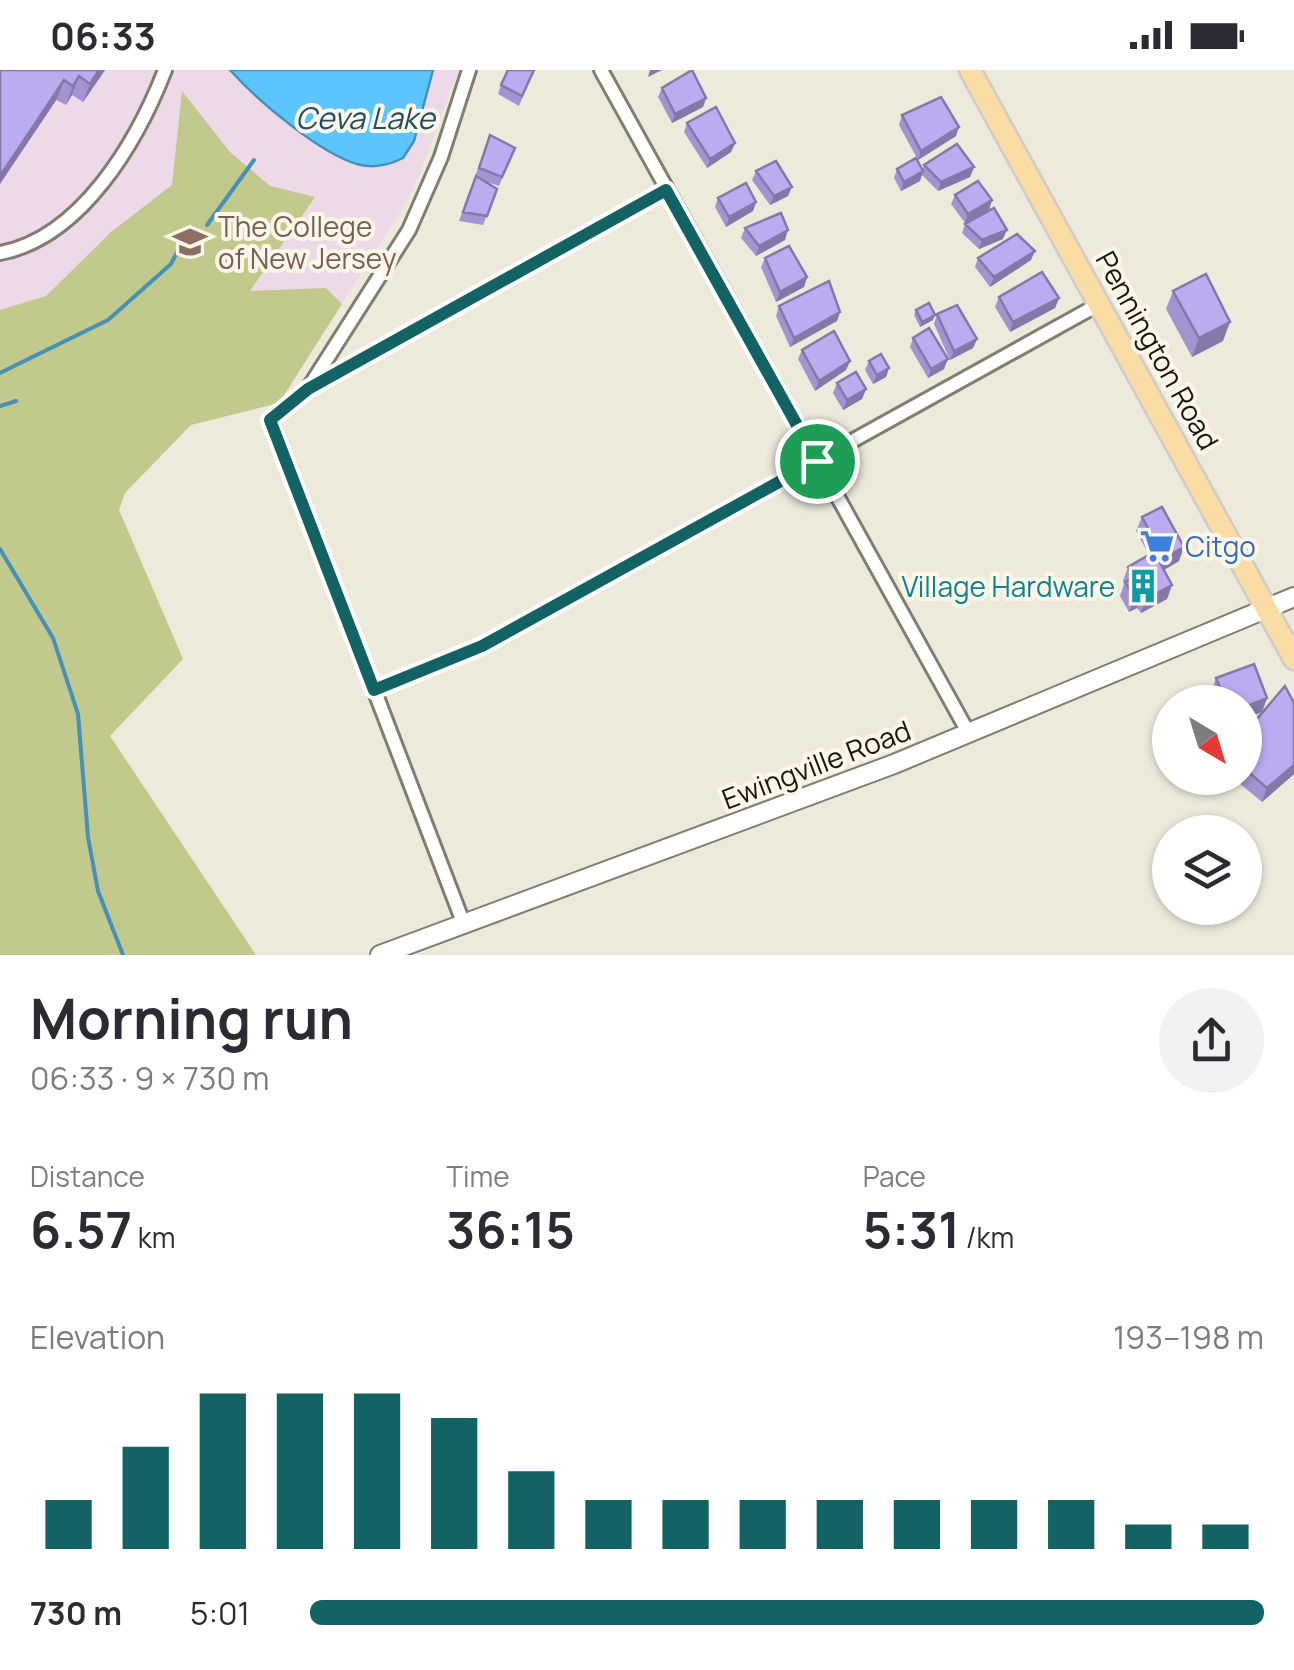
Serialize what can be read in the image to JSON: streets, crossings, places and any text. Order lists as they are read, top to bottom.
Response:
{
  "streets": {
    "main road": ["Pennington Road", "Ewingville Road"]
  },
  "crossings": [
    ["Pennington Road", "Ewingville Road"]
  ],
  "water": ["Ceva Lake"],
  "places": {
    "school or university": ["The College of New Jersey"],
    "supermarket": ["Citgo"],
    "building": ["Village Hardware"]
  },
  "north": "bottom right",
  "page": {
    "status": "06:33",
    "heading": ["Morning run", "06:33 · 9 × 730 m"],
    "stats": [
      ["Distance", "6.57 km"],
      ["Time", "36:15"],
      ["Pace", "5:31 /km"]
    ],
    "chart": ["Elevation", "193–198 m"],
    "list": [
      {
        "name": "730 m",
        "note": "5:01"
      }
    ]
  }
}
